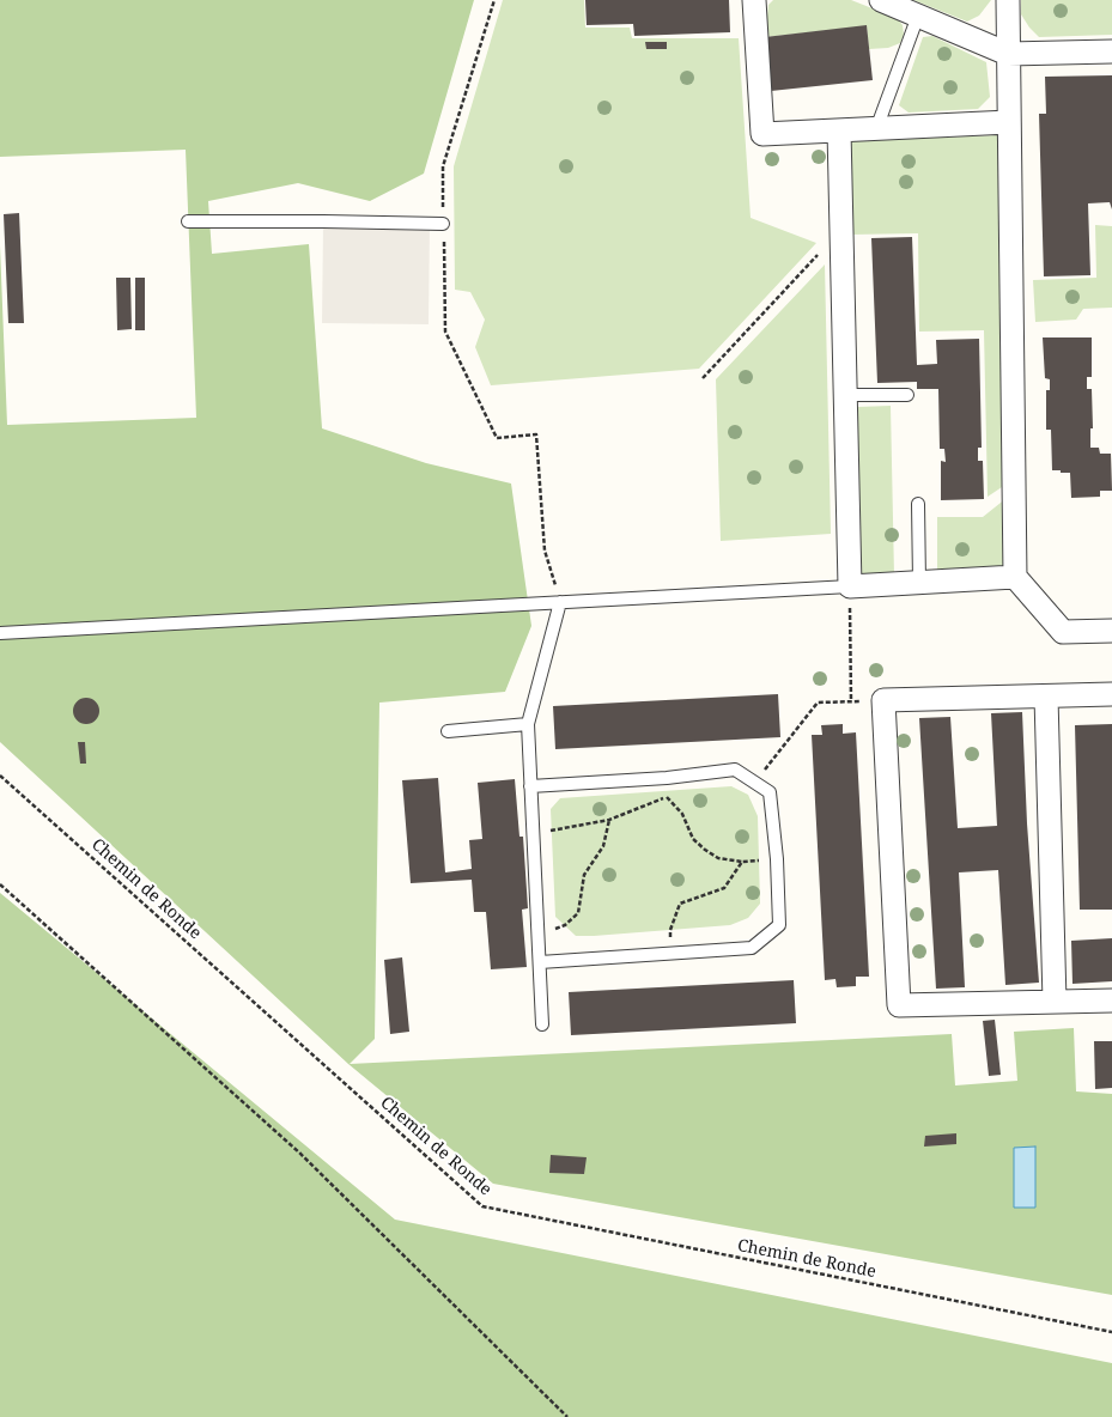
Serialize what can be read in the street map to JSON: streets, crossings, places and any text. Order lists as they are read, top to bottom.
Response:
{
  "streets": {
    "path": ["Chemin de Ronde"]
  }
}
